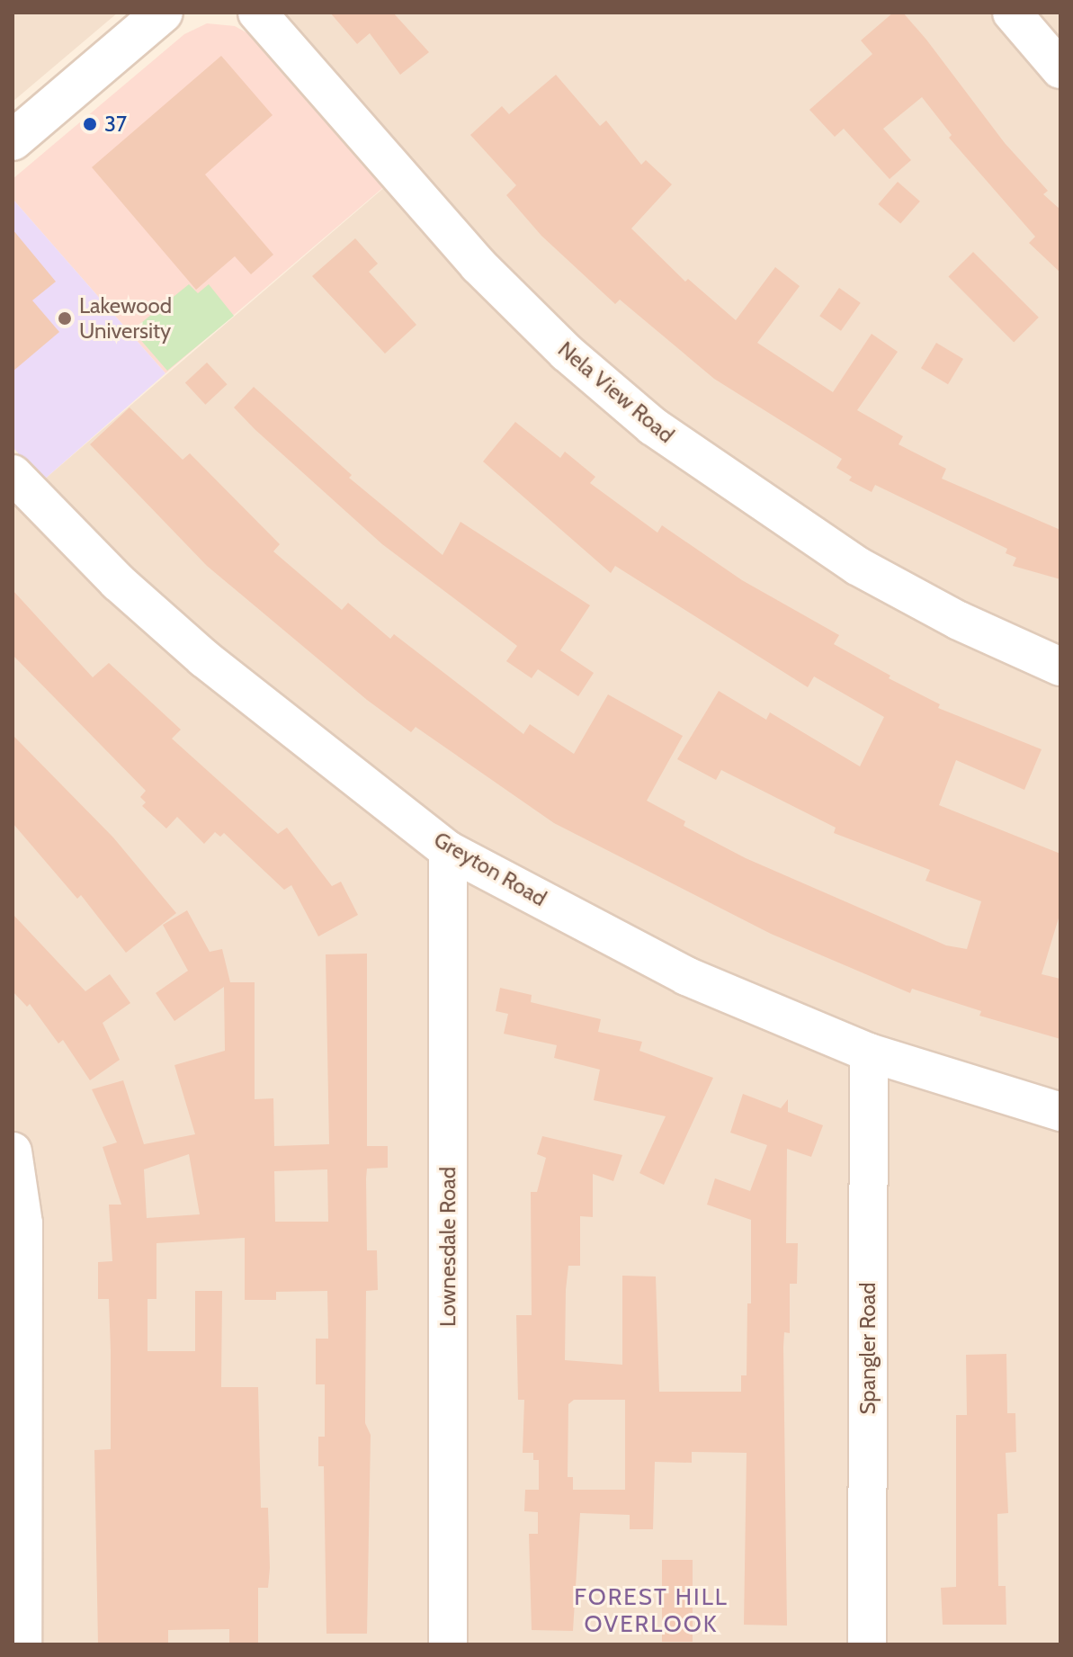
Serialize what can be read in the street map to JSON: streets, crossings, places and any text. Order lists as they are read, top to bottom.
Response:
{
  "streets": {
    "street": [
      "Nela View Road",
      "Greyton Road",
      "Lownesdale Road",
      "Spangler Road"
    ]
  },
  "crossings": [
    ["Greyton Road", "Lownesdale Road"],
    ["Greyton Road", "Spangler Road"]
  ],
  "districts": ["FOREST HILL OVERLOOK"],
  "places": ["37", "Lakewood University"]
}
